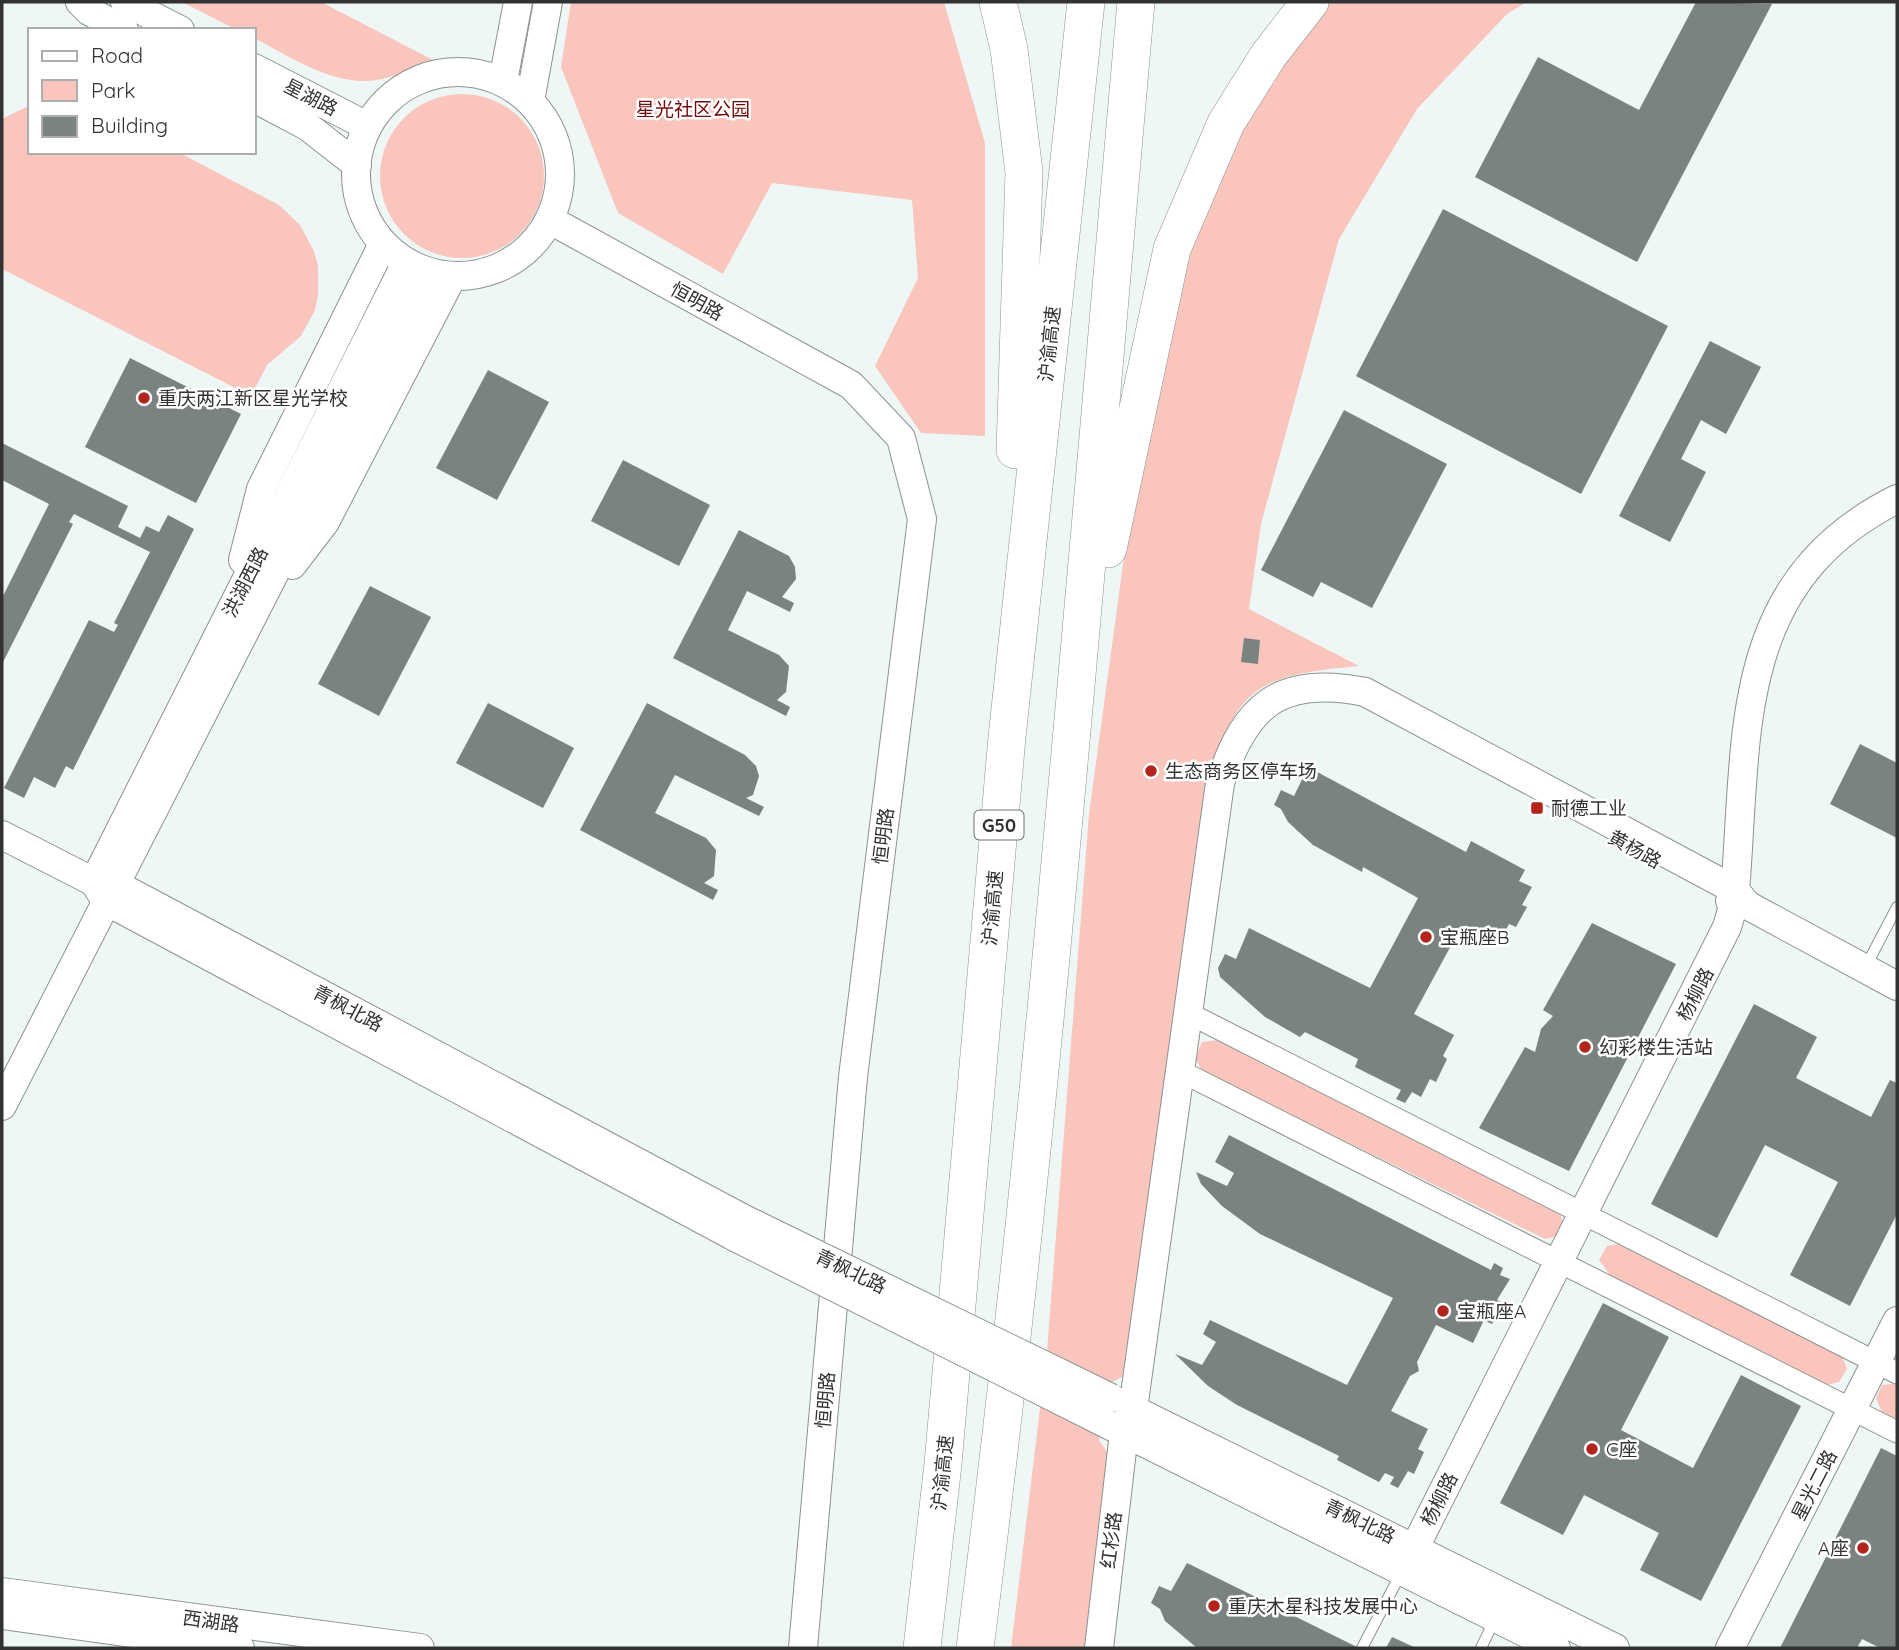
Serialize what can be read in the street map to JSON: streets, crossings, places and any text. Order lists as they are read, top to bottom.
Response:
{
  "streets": {
    "highway": ["沪渝高速", "G50"],
    "street": [
      "星湖路",
      "恒明路",
      "洪湖西路",
      "黄杨路",
      "杨柳路",
      "青枫北路",
      "星光二路",
      "红杉路",
      "西湖路"
    ]
  },
  "crossings": [
    ["星湖路", "恒明路"],
    ["星湖路", "洪湖西路"],
    ["恒明路", "洪湖西路"],
    ["洪湖西路", "青枫北路"],
    ["黄杨路", "杨柳路"],
    ["黄杨路", "红杉路"],
    ["杨柳路", "青枫北路"],
    ["青枫北路", "红杉路"]
  ],
  "parks": ["星光社区公园"],
  "places": {
    "other": [
      "重庆两江新区星光学校",
      "生态商务区停车场",
      "宝瓶座B",
      "幻彩楼生活站",
      "宝瓶座A",
      "C座",
      "A座",
      "重庆木星科技发展中心"
    ],
    "transit": ["耐德工业"]
  },
  "legend": ["Road", "Park", "Building"]
}
